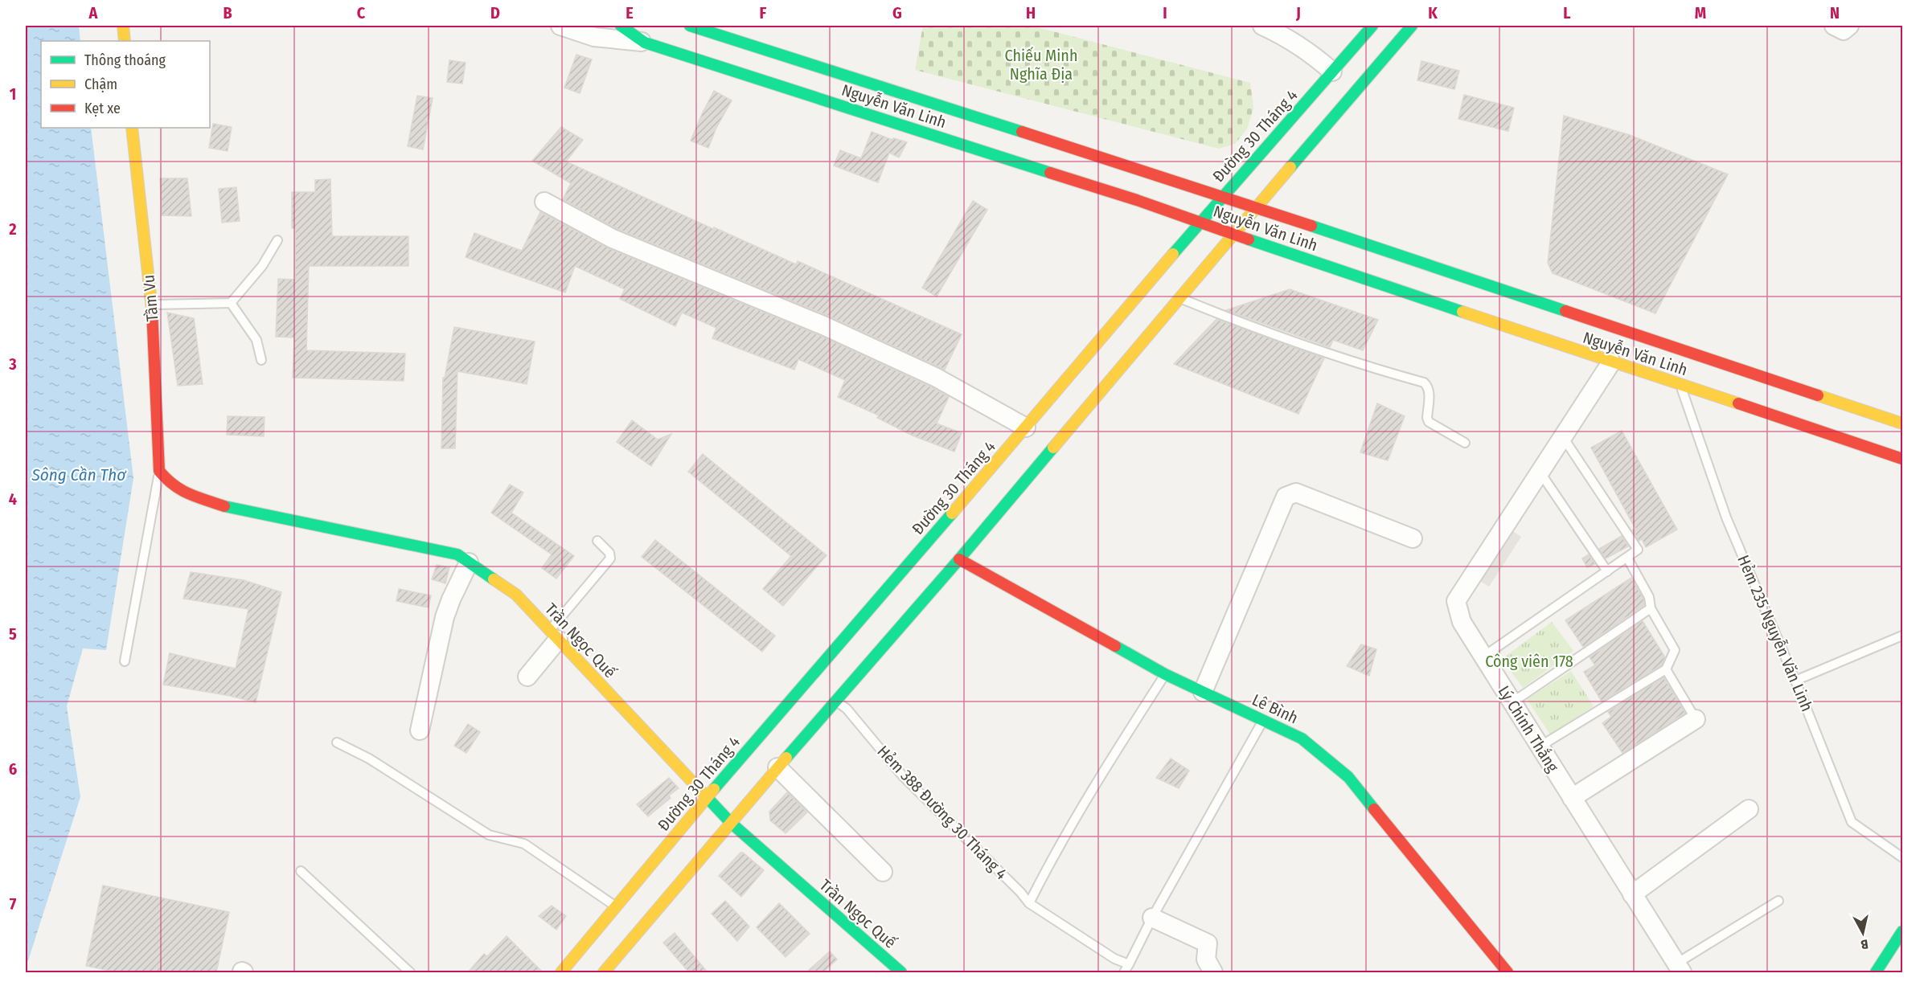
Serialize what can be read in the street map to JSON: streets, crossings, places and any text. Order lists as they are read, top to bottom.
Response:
{
  "streets": {
    "main road": [
      "Nguyễn Văn Linh",
      "Đường 30 Tháng 4",
      "Tầm Vu",
      "Trần Ngọc Quế",
      "Lê Bình"
    ],
    "street": ["Lý Chính Thắng"],
    "lane": ["Hẻm 235 Nguyễn Văn Linh", "Hẻm 388 Đường 30 Tháng 4"]
  },
  "crossings": [
    ["Nguyễn Văn Linh", "Đường 30 Tháng 4"],
    ["Nguyễn Văn Linh", "Hẻm 235 Nguyễn Văn Linh"],
    ["Nguyễn Văn Linh", "Lý Chính Thắng"],
    ["Đường 30 Tháng 4", "Trần Ngọc Quế"],
    ["Tầm Vu", "Trần Ngọc Quế"],
    ["Lê Bình", "Hẻm 388 Đường 30 Tháng 4"]
  ],
  "water": ["Sông Cần Thơ"],
  "parks": ["Chiếu Minh Nghĩa Địa", "Công viên 178"],
  "legend": ["Thông thoáng", "Chậm", "Kẹt xe"],
  "north": "bottom",
  "grid": {
    "columns": [
      "A",
      "B",
      "C",
      "D",
      "E",
      "F",
      "G",
      "H",
      "I",
      "J",
      "K",
      "L",
      "M",
      "N"
    ],
    "rows": [
      "1",
      "2",
      "3",
      "4",
      "5",
      "6",
      "7"
    ]
  }
}
